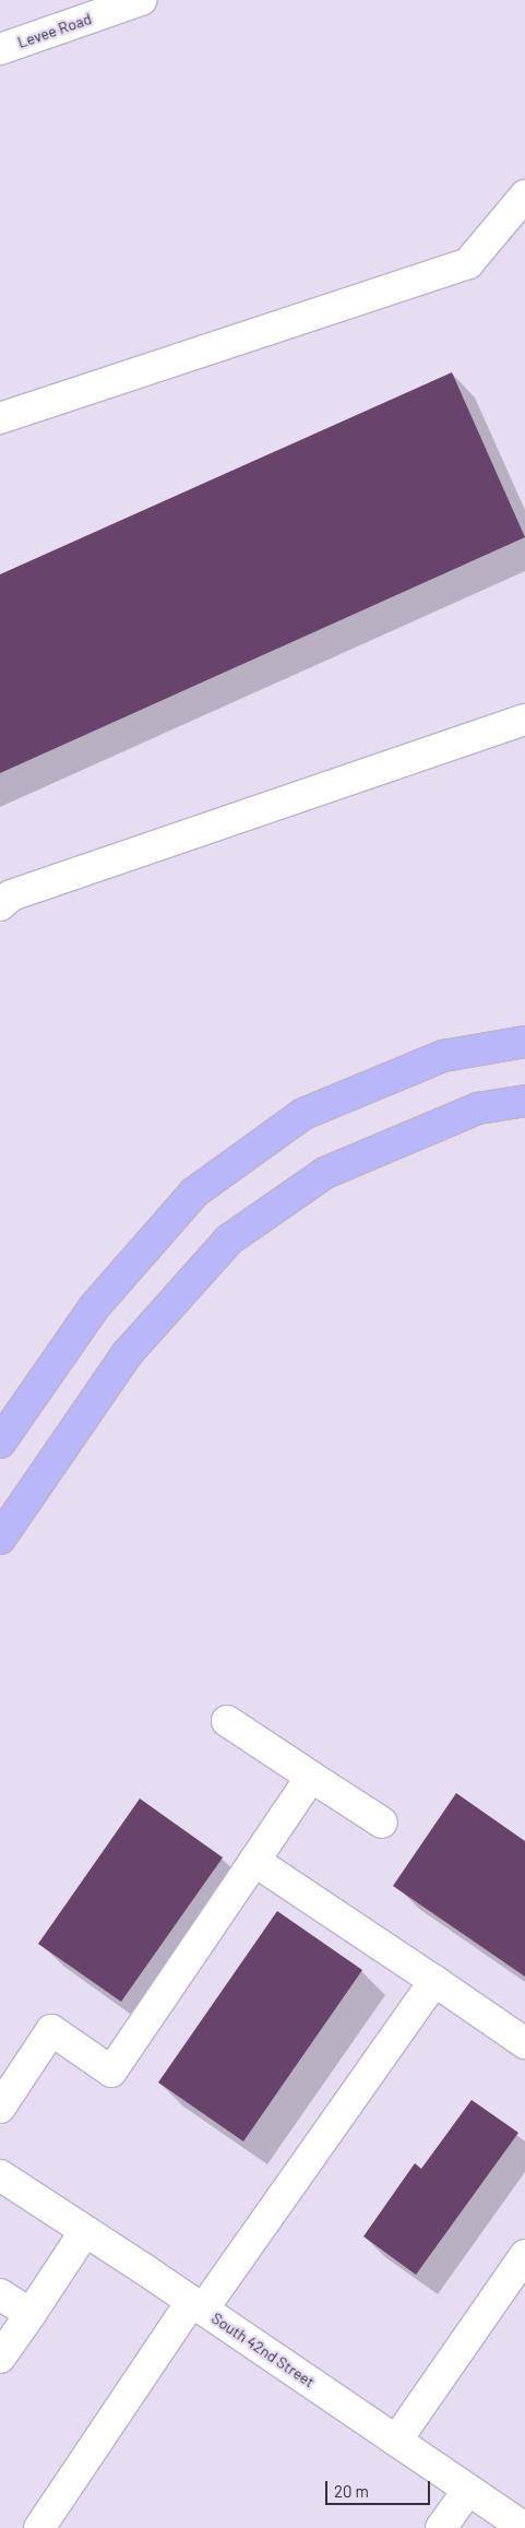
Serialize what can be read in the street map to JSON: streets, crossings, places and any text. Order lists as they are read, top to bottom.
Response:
{
  "streets": {
    "street": ["Levee Road", "South 42nd Street"]
  },
  "scale_bar": "20 m"
}
